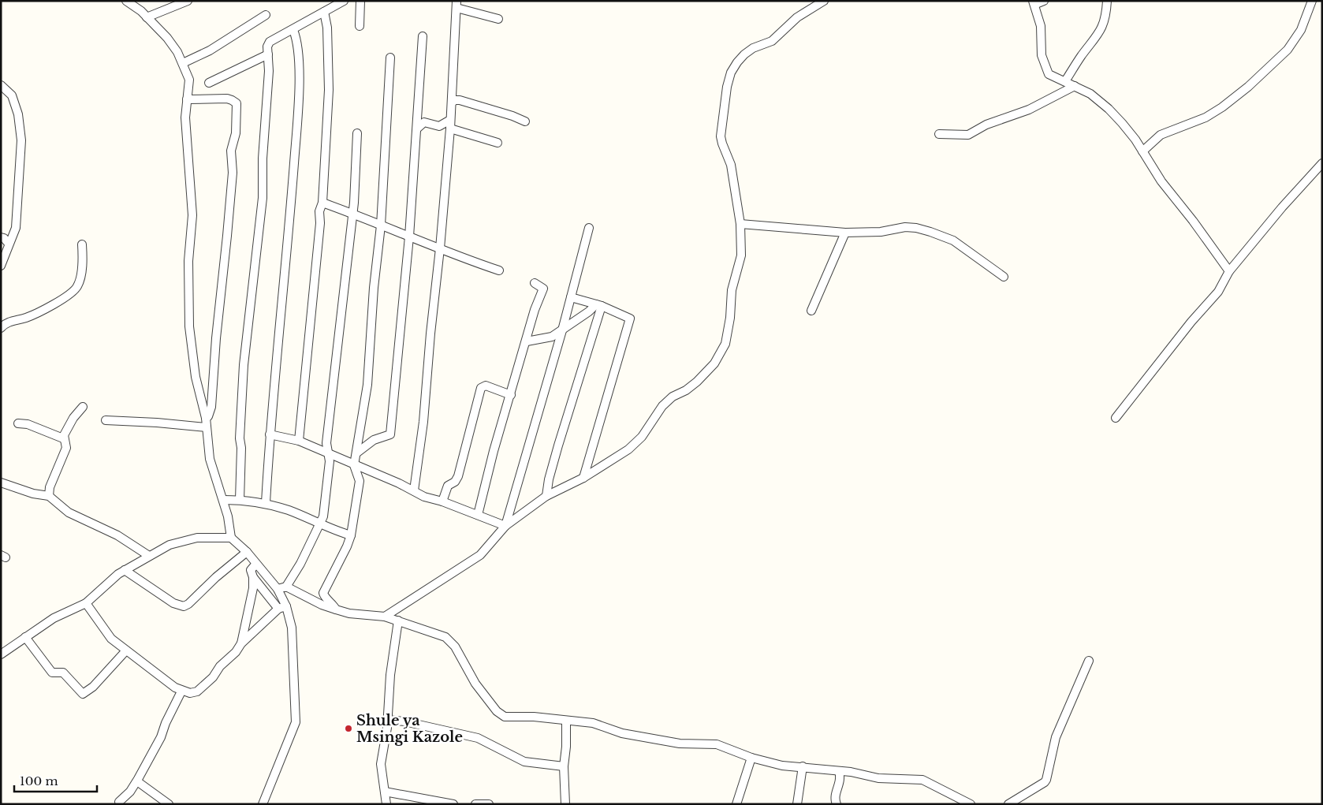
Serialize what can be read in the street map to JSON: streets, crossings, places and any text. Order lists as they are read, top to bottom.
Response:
{
  "places": ["Shule ya Msingi Kazole"],
  "scale_bar": "100 m"
}
